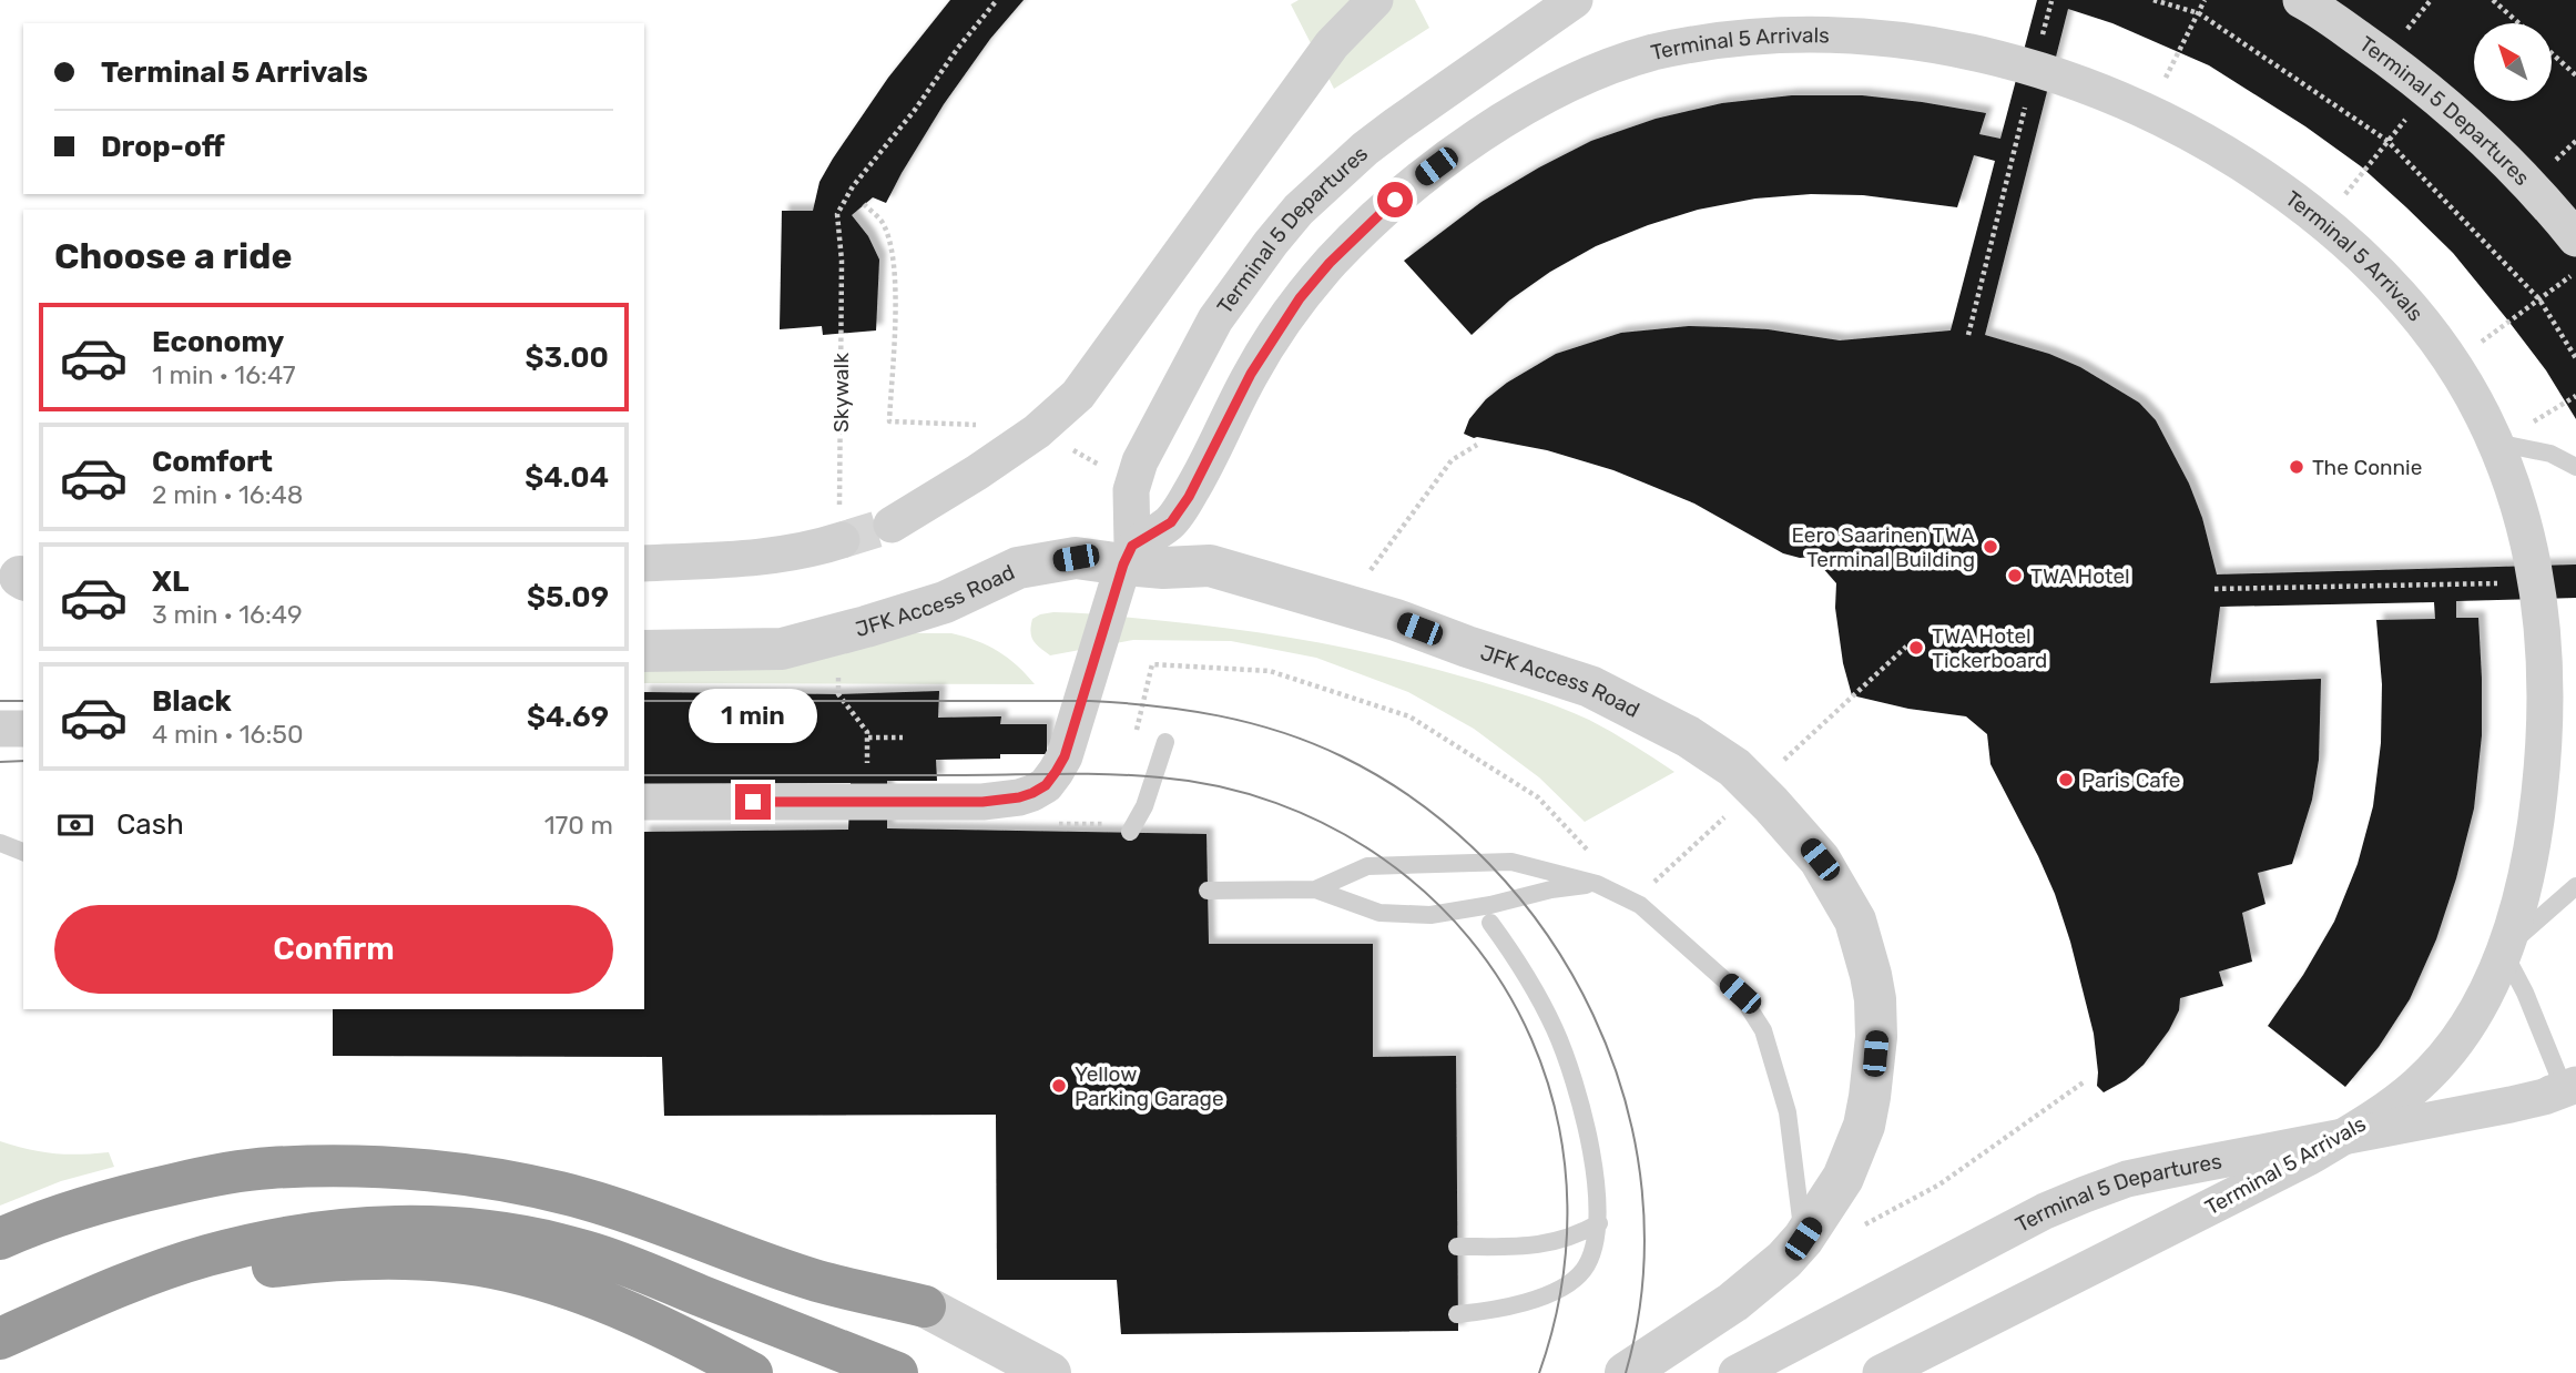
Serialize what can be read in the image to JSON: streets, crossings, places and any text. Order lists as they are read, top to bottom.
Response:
{
  "streets": {
    "street": ["Terminal 5 Arrivals", "Terminal 5 Departures", "JFK Access Road"],
    "path": ["Skywalk"]
  },
  "crossings": [
    ["Terminal 5 Arrivals", "Terminal 5 Departures"],
    ["Terminal 5 Arrivals", "JFK Access Road"],
    ["Terminal 5 Departures", "JFK Access Road"]
  ],
  "places": [
    "The Connie",
    "Eero Saarinen TWA Terminal Building",
    "TWA Hotel",
    "TWA Hotel Tickerboard",
    "Paris Cafe",
    "Yellow Parking Garage"
  ],
  "north": "top left",
  "page": {
    "banner": ["Terminal 5 Arrivals", "Drop-off"],
    "heading": "Choose a ride",
    "list": [
      {
        "name": "Economy",
        "note": "1 min · 16:47",
        "value": "$3.00"
      },
      {
        "name": "Comfort",
        "note": "2 min · 16:48",
        "value": "$4.04"
      },
      {
        "name": "XL",
        "note": "3 min · 16:49",
        "value": "$5.09"
      },
      {
        "name": "Black",
        "note": "4 min · 16:50",
        "value": "$4.69"
      }
    ],
    "bubble": "1 min",
    "pay": ["Cash", "170 m"],
    "buttons": "Confirm"
  }
}
